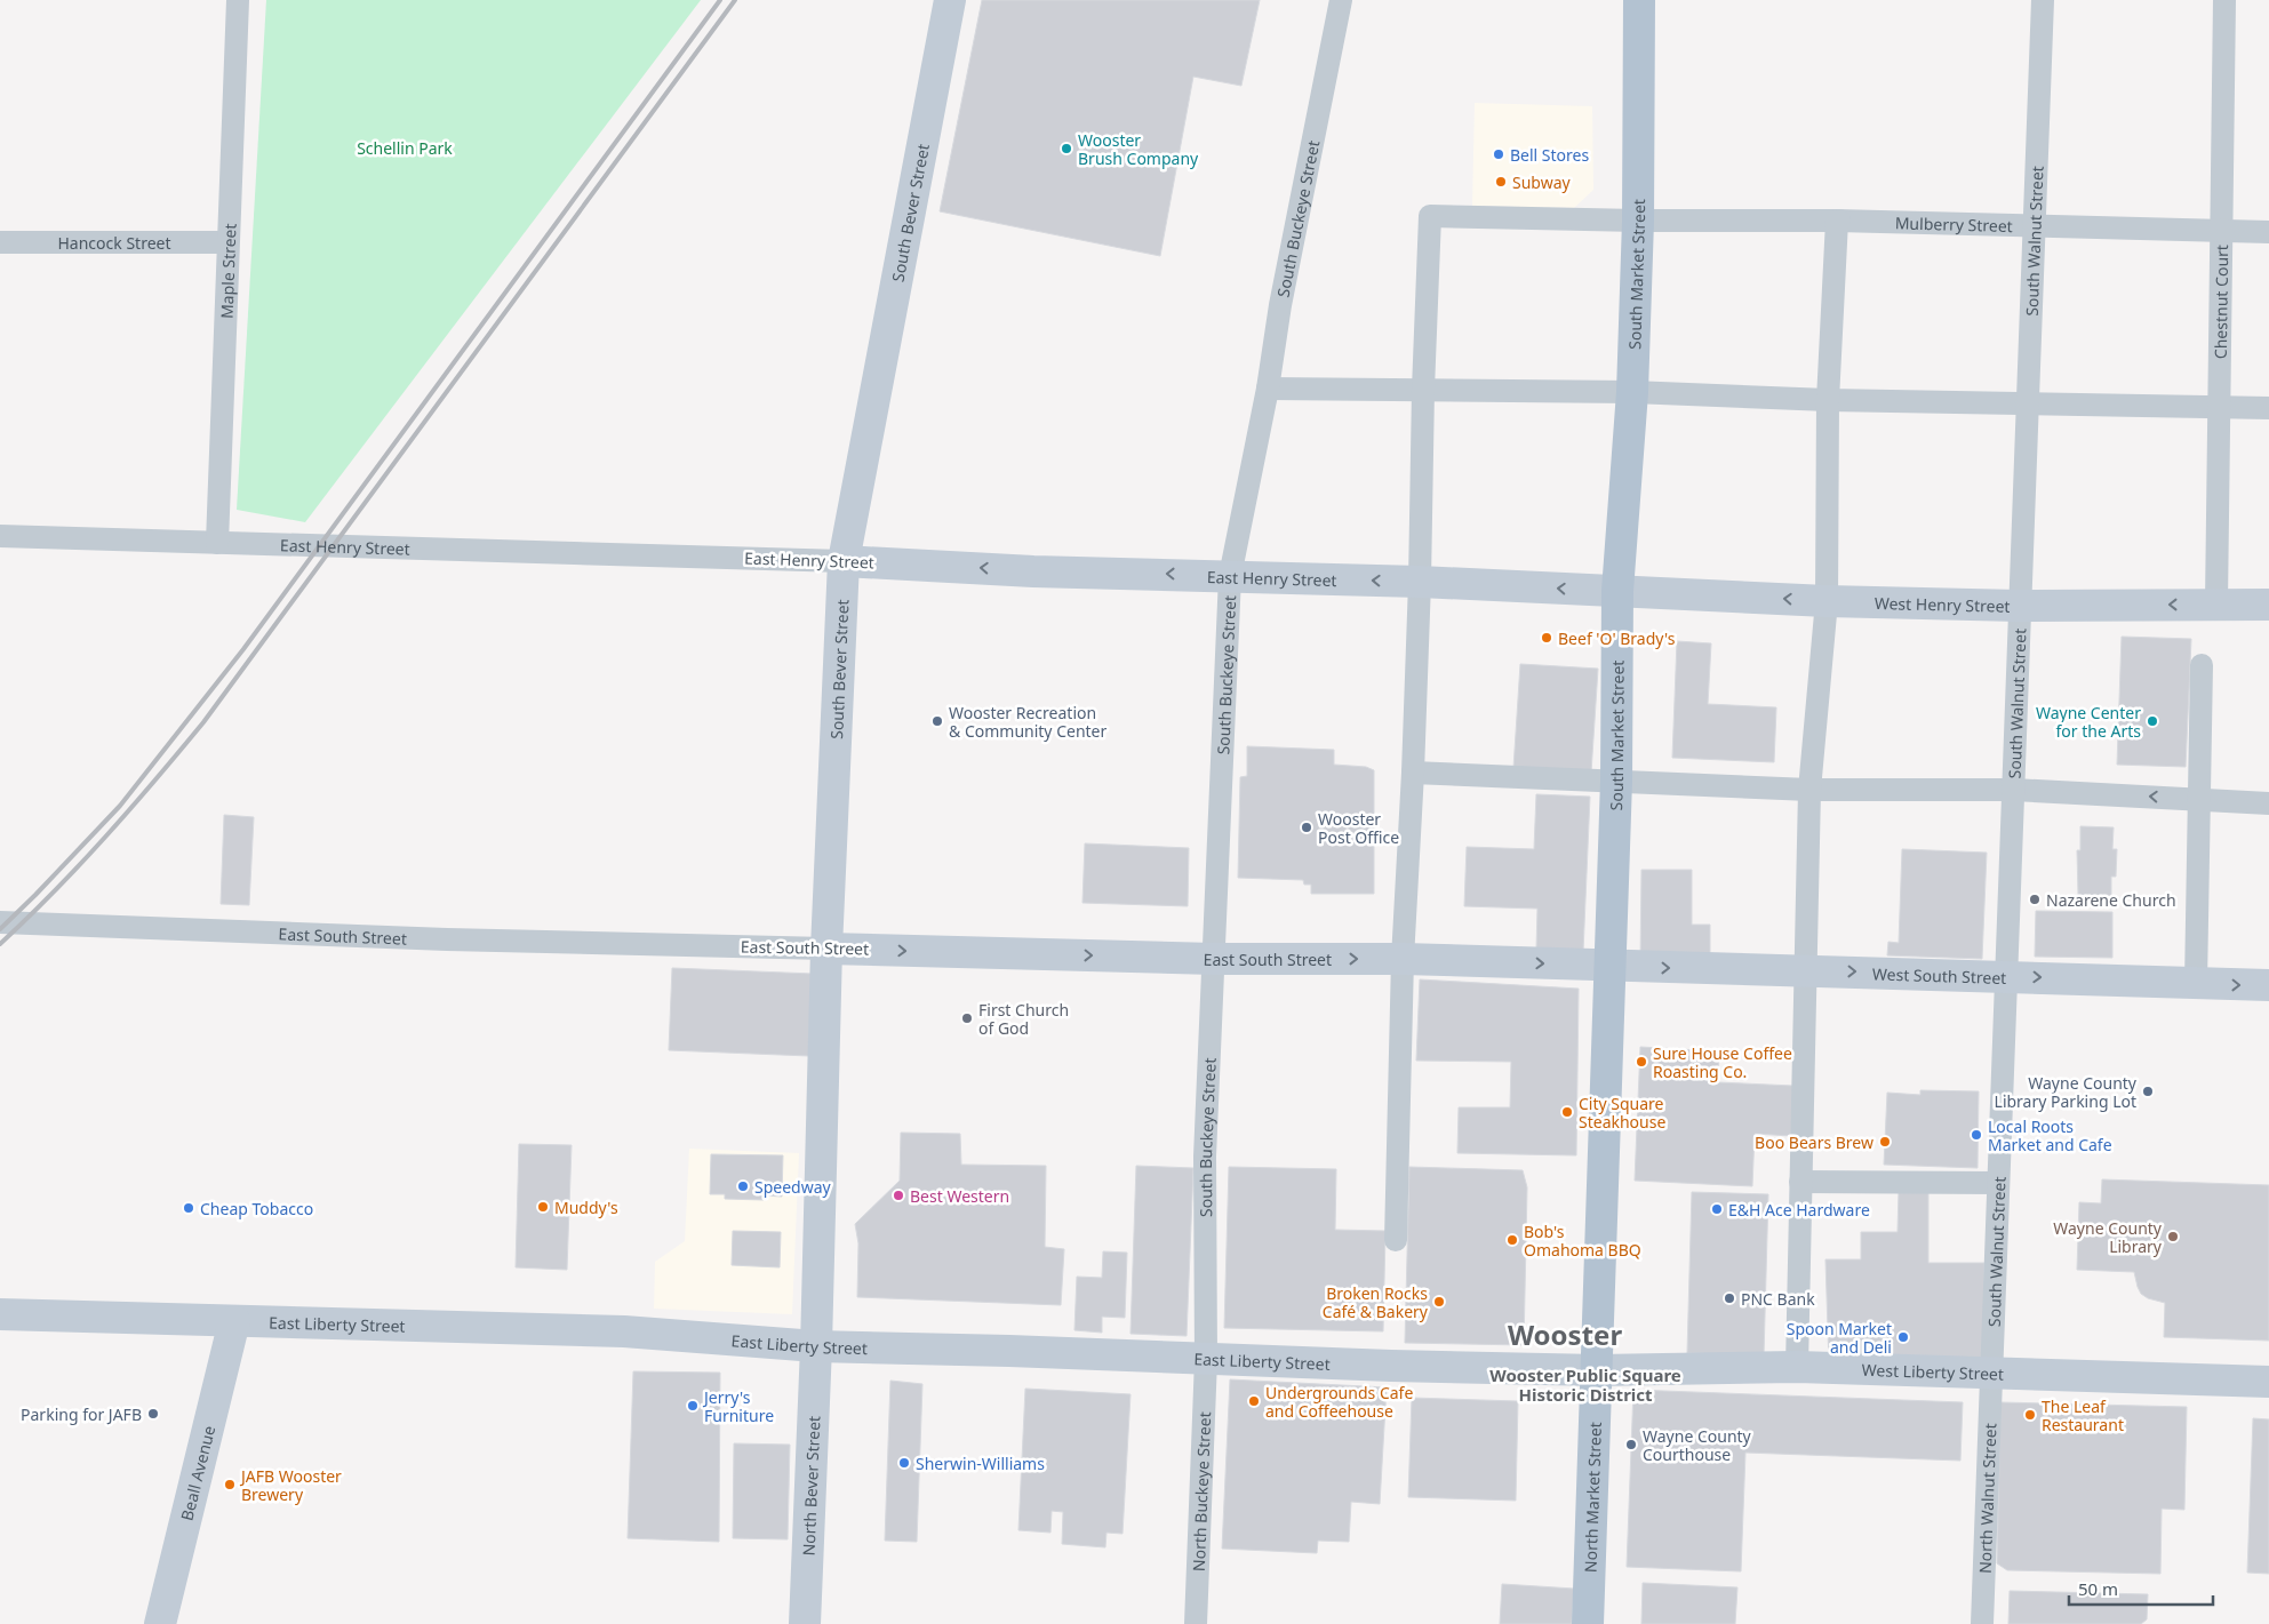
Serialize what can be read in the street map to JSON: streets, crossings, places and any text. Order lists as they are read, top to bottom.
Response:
{
  "streets": {
    "main road": [
      "South Bever Street",
      "South Market Street",
      "East Henry Street",
      "West Henry Street",
      "East South Street",
      "West South Street",
      "East Liberty Street",
      "West Liberty Street",
      "Beall Avenue",
      "North Bever Street",
      "North Market Street"
    ],
    "street": [
      "South Buckeye Street",
      "Mulberry Street",
      "South Walnut Street",
      "Hancock Street",
      "Maple Street",
      "Chestnut Court",
      "North Buckeye Street",
      "North Walnut Street"
    ]
  },
  "crossings": [
    ["South Bever Street", "East Henry Street"],
    ["South Bever Street", "East South Street"],
    ["South Bever Street", "East Liberty Street"],
    ["South Bever Street", "North Bever Street"],
    ["South Buckeye Street", "East Henry Street"],
    ["South Buckeye Street", "East South Street"],
    ["South Buckeye Street", "East Liberty Street"],
    ["South Buckeye Street", "North Buckeye Street"],
    ["Mulberry Street", "South Walnut Street"],
    ["Mulberry Street", "South Market Street"],
    ["Mulberry Street", "Chestnut Court"],
    ["South Walnut Street", "West Henry Street"],
    ["South Walnut Street", "West South Street"],
    ["South Walnut Street", "West Liberty Street"],
    ["South Walnut Street", "North Walnut Street"],
    ["Hancock Street", "Maple Street"],
    ["Maple Street", "East Henry Street"],
    ["South Market Street", "East Henry Street"],
    ["South Market Street", "West Henry Street"],
    ["South Market Street", "East South Street"],
    ["South Market Street", "West South Street"],
    ["South Market Street", "East Liberty Street"],
    ["South Market Street", "West Liberty Street"],
    ["South Market Street", "North Market Street"],
    ["Chestnut Court", "West Henry Street"],
    ["East Henry Street", "West Henry Street"],
    ["East South Street", "West South Street"],
    ["East Liberty Street", "West Liberty Street"],
    ["East Liberty Street", "Beall Avenue"],
    ["East Liberty Street", "North Bever Street"],
    ["East Liberty Street", "North Buckeye Street"],
    ["East Liberty Street", "North Market Street"],
    ["West Liberty Street", "North Market Street"],
    ["West Liberty Street", "North Walnut Street"]
  ],
  "one_way": ["West Henry Street", "East South Street", "West South Street"],
  "districts": ["Wooster", "Wooster Public Square Historic District"],
  "parks": ["Schellin Park"],
  "places": [
    "Wooster Brush Company",
    "Bell Stores",
    "Subway",
    "Beef 'O' Brady's",
    "Wooster Recreation & Community Center",
    "Wayne Center for the Arts",
    "Wooster Post Office",
    "Nazarene Church",
    "First Church of God",
    "Sure House Coffee Roasting Co.",
    "Wayne County Library Parking Lot",
    "City Square Steakhouse",
    "Local Roots Market and Cafe",
    "Boo Bears Brew",
    "Speedway",
    "Best Western",
    "Muddy's",
    "Cheap Tobacco",
    "E&H Ace Hardware",
    "Wayne County Library",
    "Bob's Omahoma BBQ",
    "PNC Bank",
    "Broken Rocks Café & Bakery",
    "Spoon Market and Deli",
    "Undergrounds Cafe and Coffeehouse",
    "Jerry's Furniture",
    "Parking for JAFB",
    "The Leaf Restaurant",
    "Wayne County Courthouse",
    "Sherwin-Williams",
    "JAFB Wooster Brewery"
  ],
  "scale_bar": "50 m"
}
